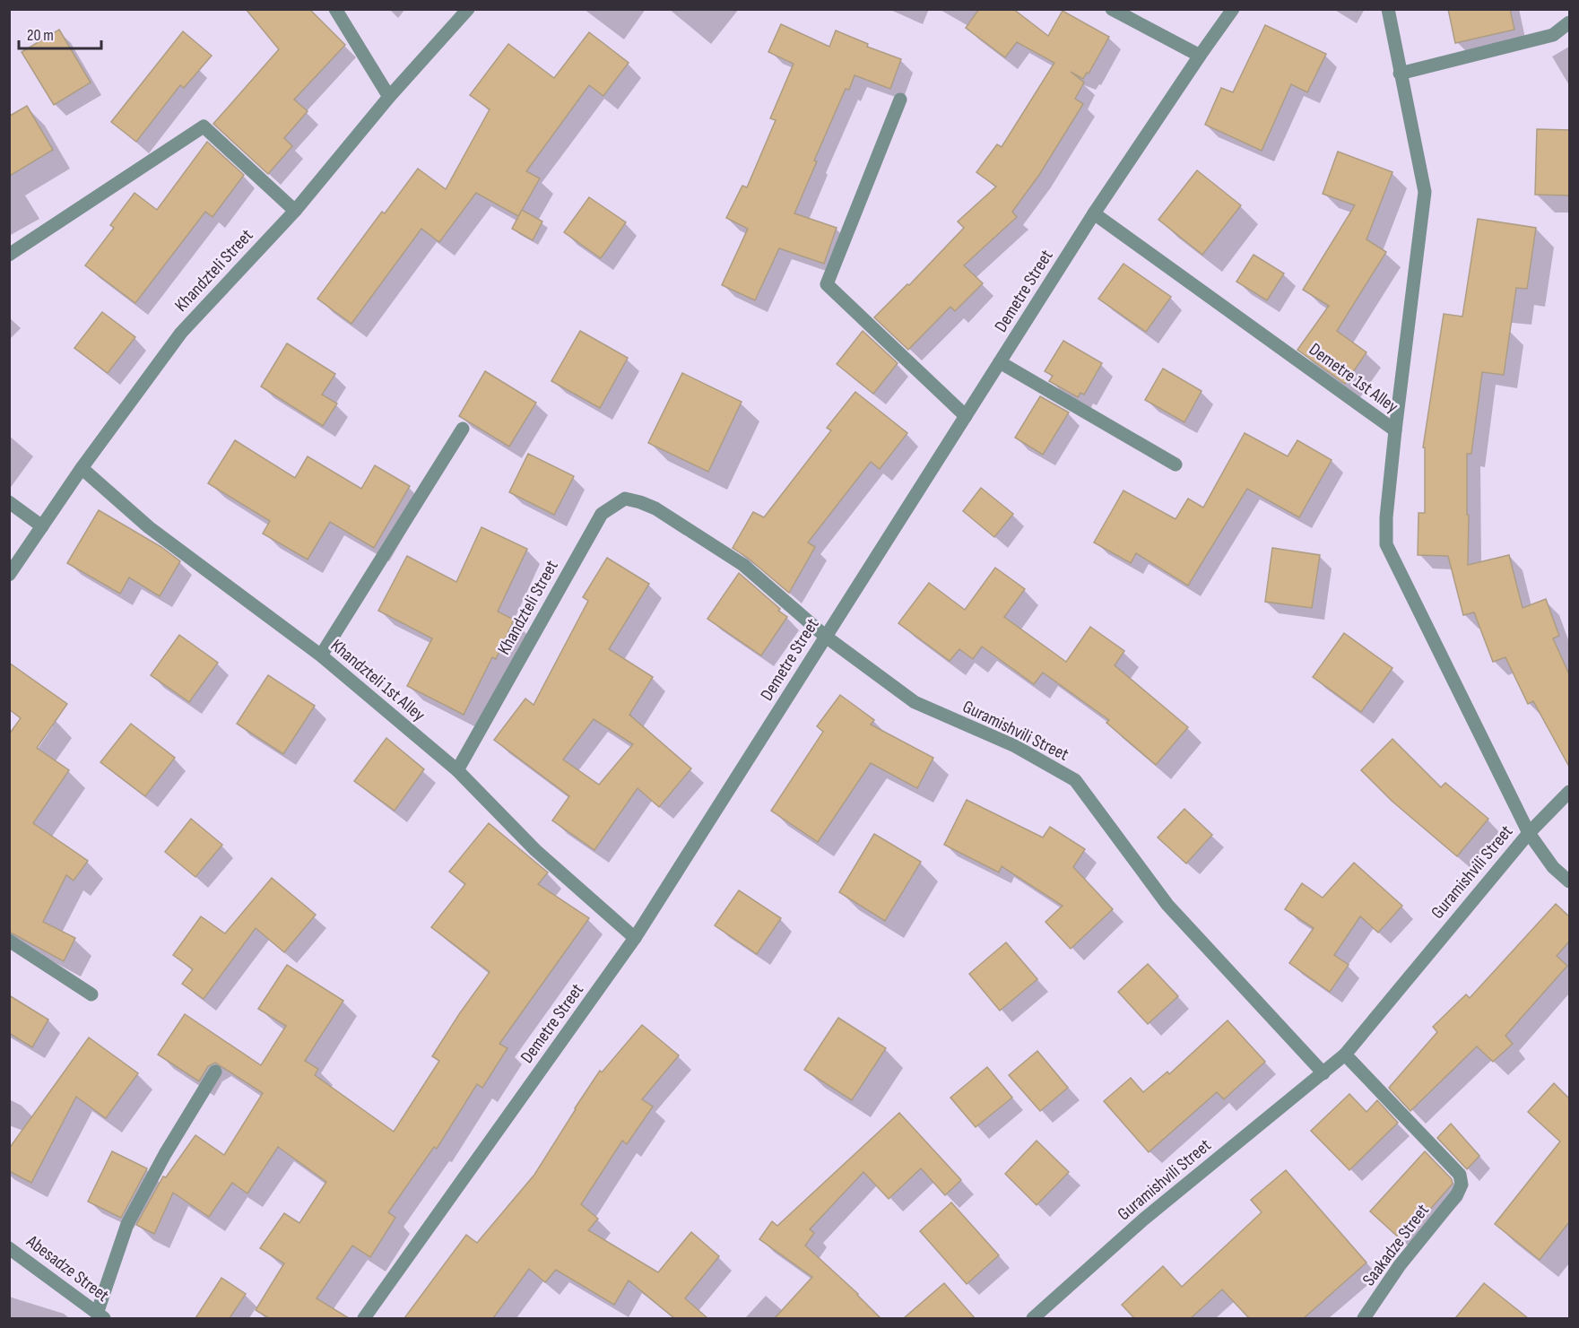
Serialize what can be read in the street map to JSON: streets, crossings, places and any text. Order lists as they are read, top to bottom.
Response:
{
  "streets": {
    "street": [
      "Khandzteli Street",
      "Demetre Street",
      "Demetre 1st Alley",
      "Khandzteli 1st Alley",
      "Guramishvili Street",
      "Saakadze Street",
      "Abesadze Street"
    ]
  },
  "crossings": [
    ["Khandzteli Street", "Khandzteli 1st Alley"],
    ["Khandzteli Street", "Guramishvili Street"],
    ["Demetre Street", "Demetre 1st Alley"],
    ["Demetre Street", "Khandzteli 1st Alley"],
    ["Demetre Street", "Guramishvili Street"],
    ["Demetre 1st Alley", "Guramishvili Street"],
    ["Guramishvili Street", "Saakadze Street"]
  ],
  "scale_bar": "20 m"
}
